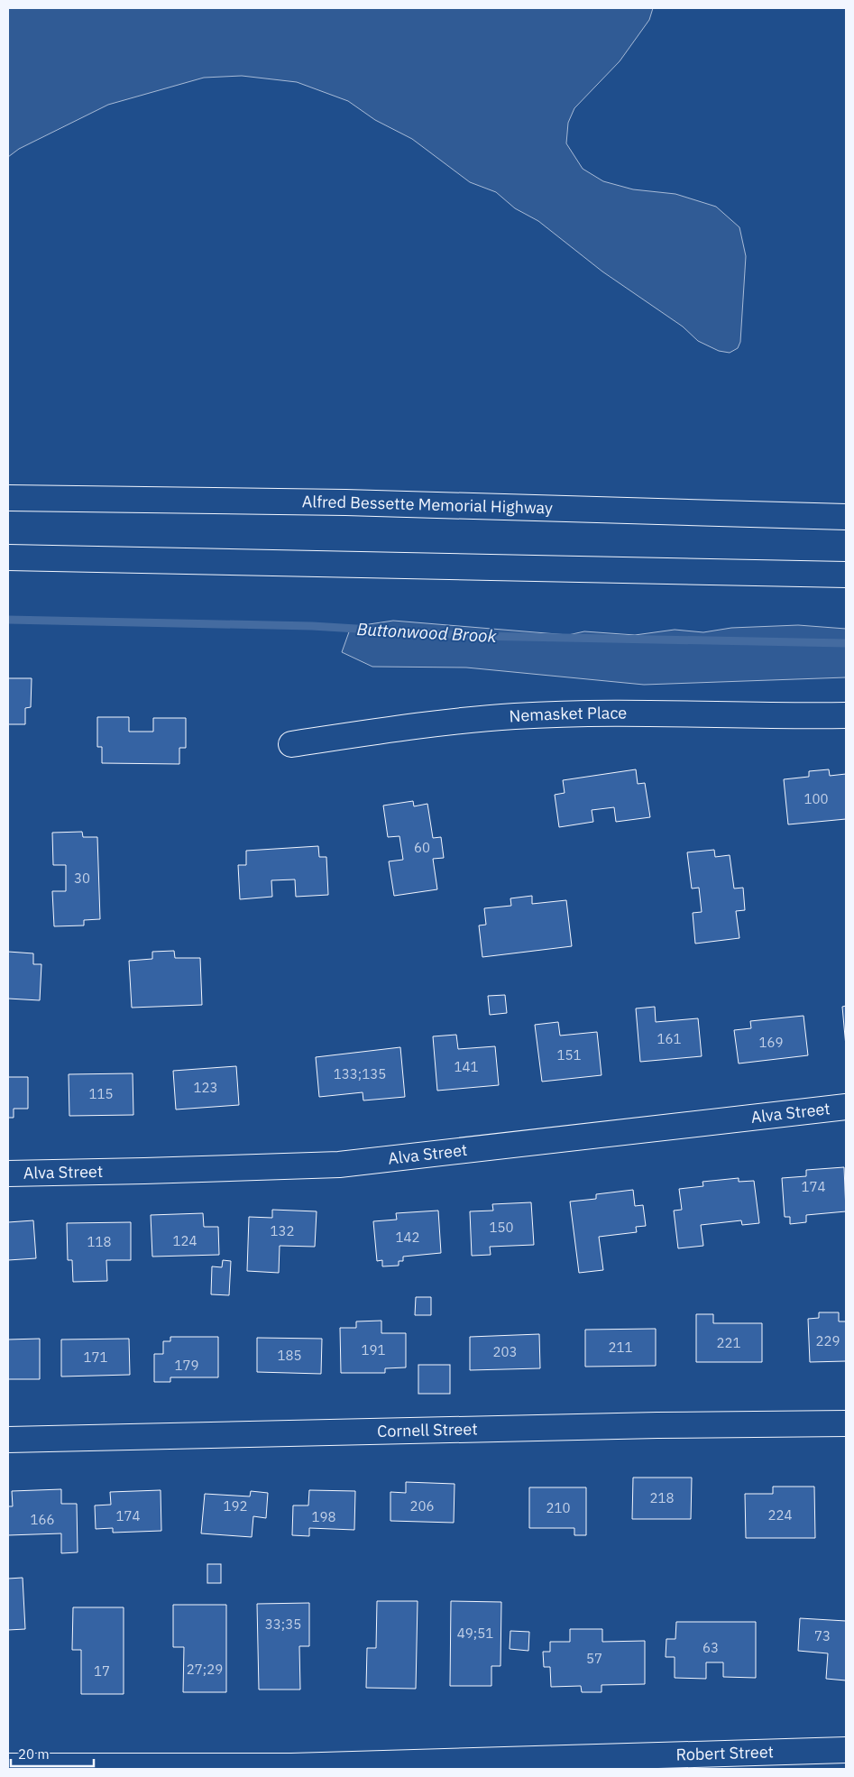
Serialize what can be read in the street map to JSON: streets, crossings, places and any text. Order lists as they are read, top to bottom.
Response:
{
  "streets": {
    "main road": [
      "Alfred Bessette Memorial Highway",
      "Nemasket Place",
      "Alva Street",
      "Cornell Street",
      "Robert Street"
    ]
  },
  "water": ["Buttonwood Brook"],
  "house_numbers": [
    "100",
    "60",
    "30",
    "161",
    "169",
    "151",
    "141",
    "133;135",
    "123",
    "115",
    "174",
    "150",
    "132",
    "142",
    "124",
    "118",
    "229",
    "221",
    "211",
    "191",
    "203",
    "185",
    "171",
    "179",
    "218",
    "192",
    "206",
    "210",
    "224",
    "174",
    "198",
    "166",
    "33;35",
    "49;51",
    "73",
    "63",
    "57",
    "27;29",
    "17"
  ],
  "scale_bar": "20 m"
}
